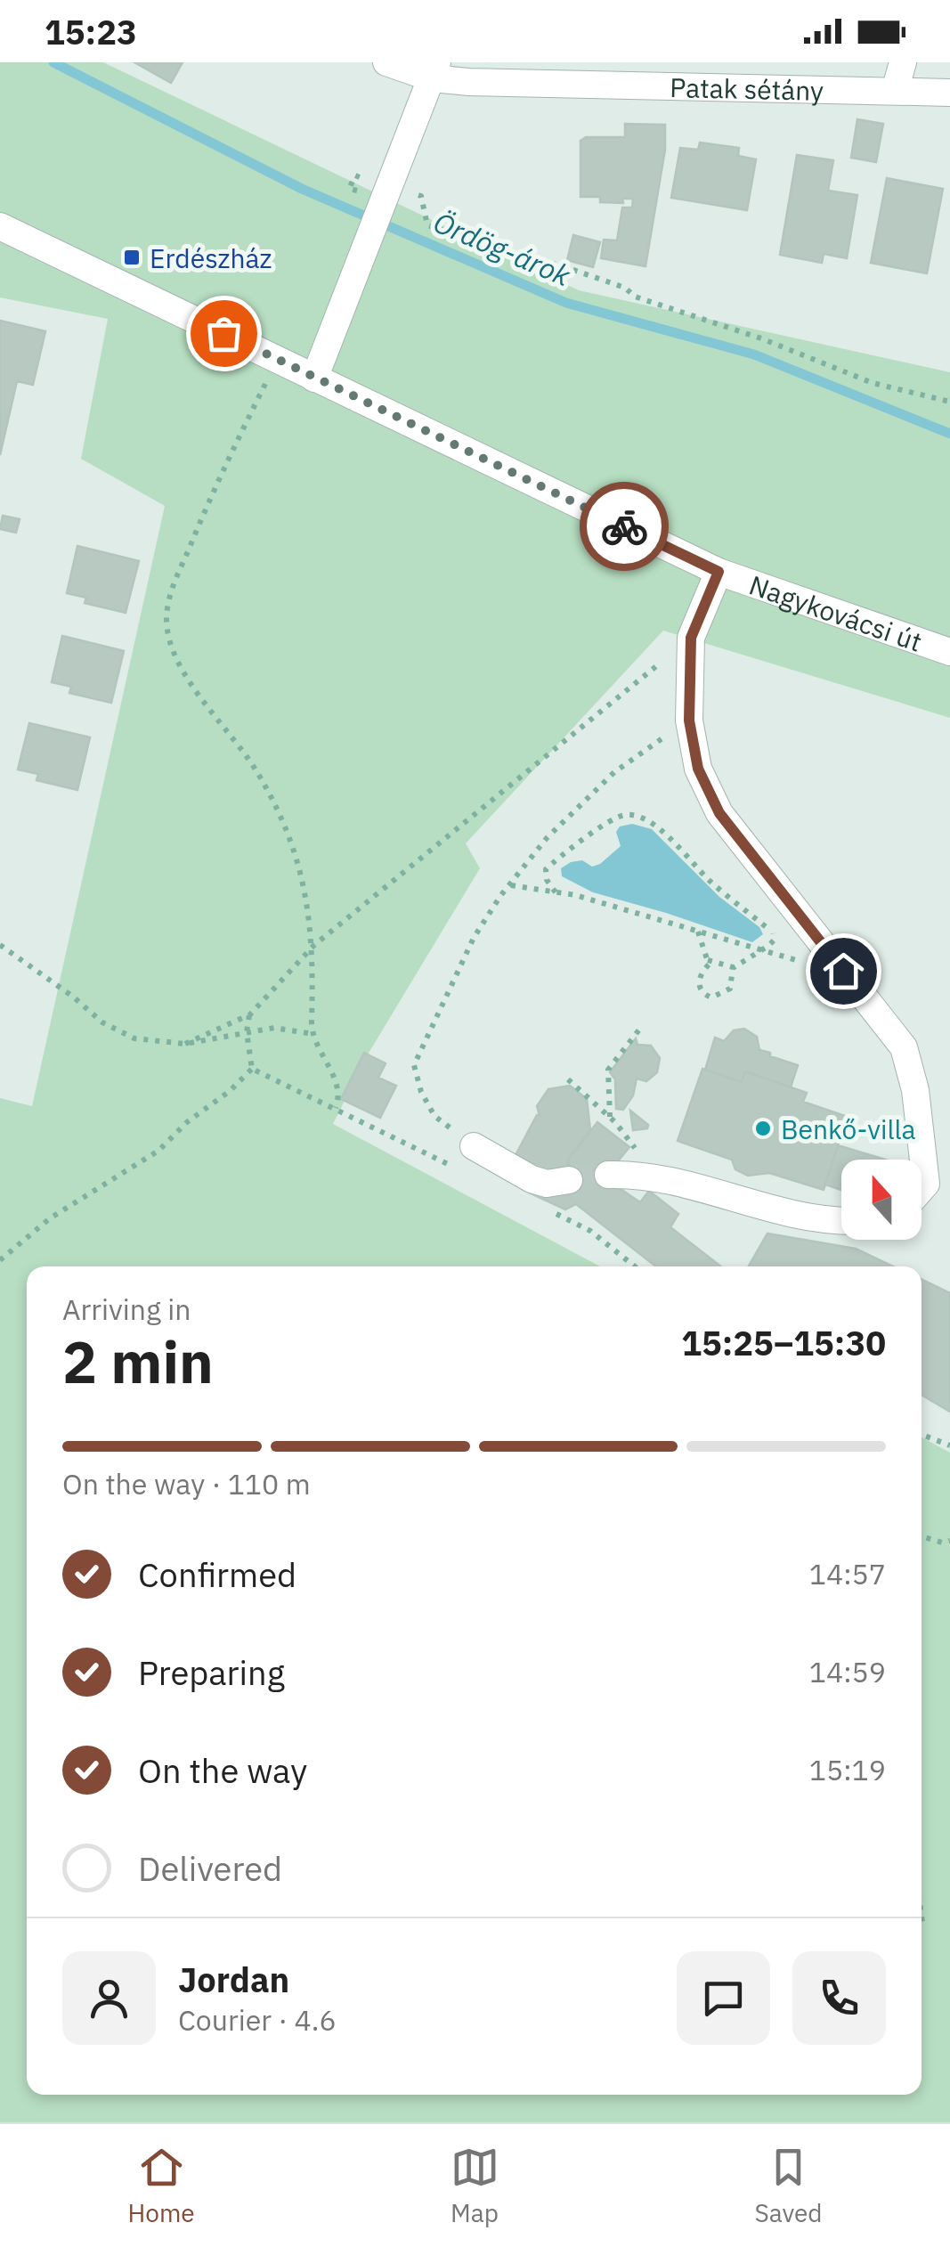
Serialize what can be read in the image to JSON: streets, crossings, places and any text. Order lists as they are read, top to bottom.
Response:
{
  "streets": {
    "street": ["Patak sétány", "Nagykovácsi út"]
  },
  "water": ["Ördög-árok"],
  "places": {
    "transit": ["Erdészház"],
    "other": ["Benkő-villa"]
  },
  "north": "top",
  "page": {
    "status": "15:23",
    "heading": ["2 min", "Arriving in", "15:25–15:30"],
    "panel": ["Jordan", "Courier · 4.6"],
    "bar": "On the way · 110 m",
    "list": [
      ["Confirmed", "14:57"],
      ["Preparing", "14:59"],
      ["On the way", "15:19"],
      "Delivered"
    ],
    "tabs": ["Home", "Map", "Saved"]
  }
}
